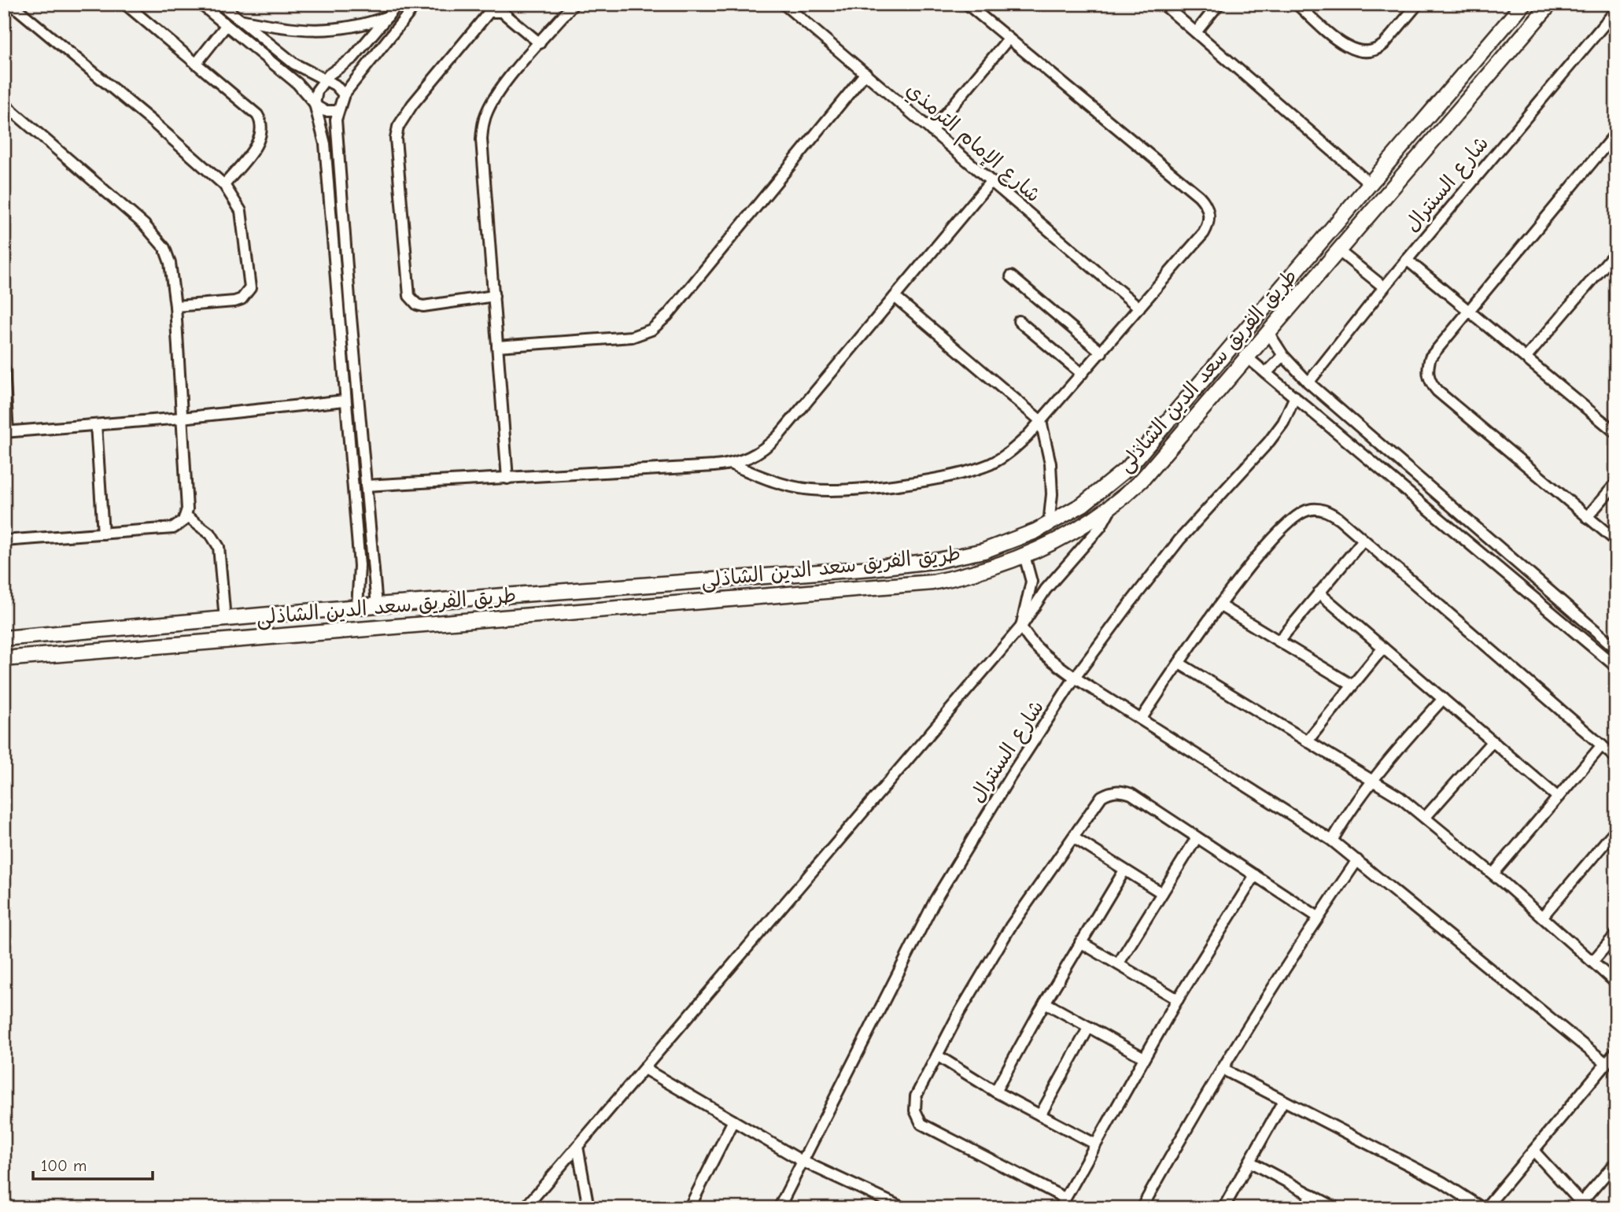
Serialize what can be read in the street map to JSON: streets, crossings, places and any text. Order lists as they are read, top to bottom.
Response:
{
  "streets": {
    "street": ["شارع الإمام الترمذي", "شارع السنترال", "طريق الفريق سعد الدين الشاذلى"]
  },
  "scale_bar": "100 m"
}
